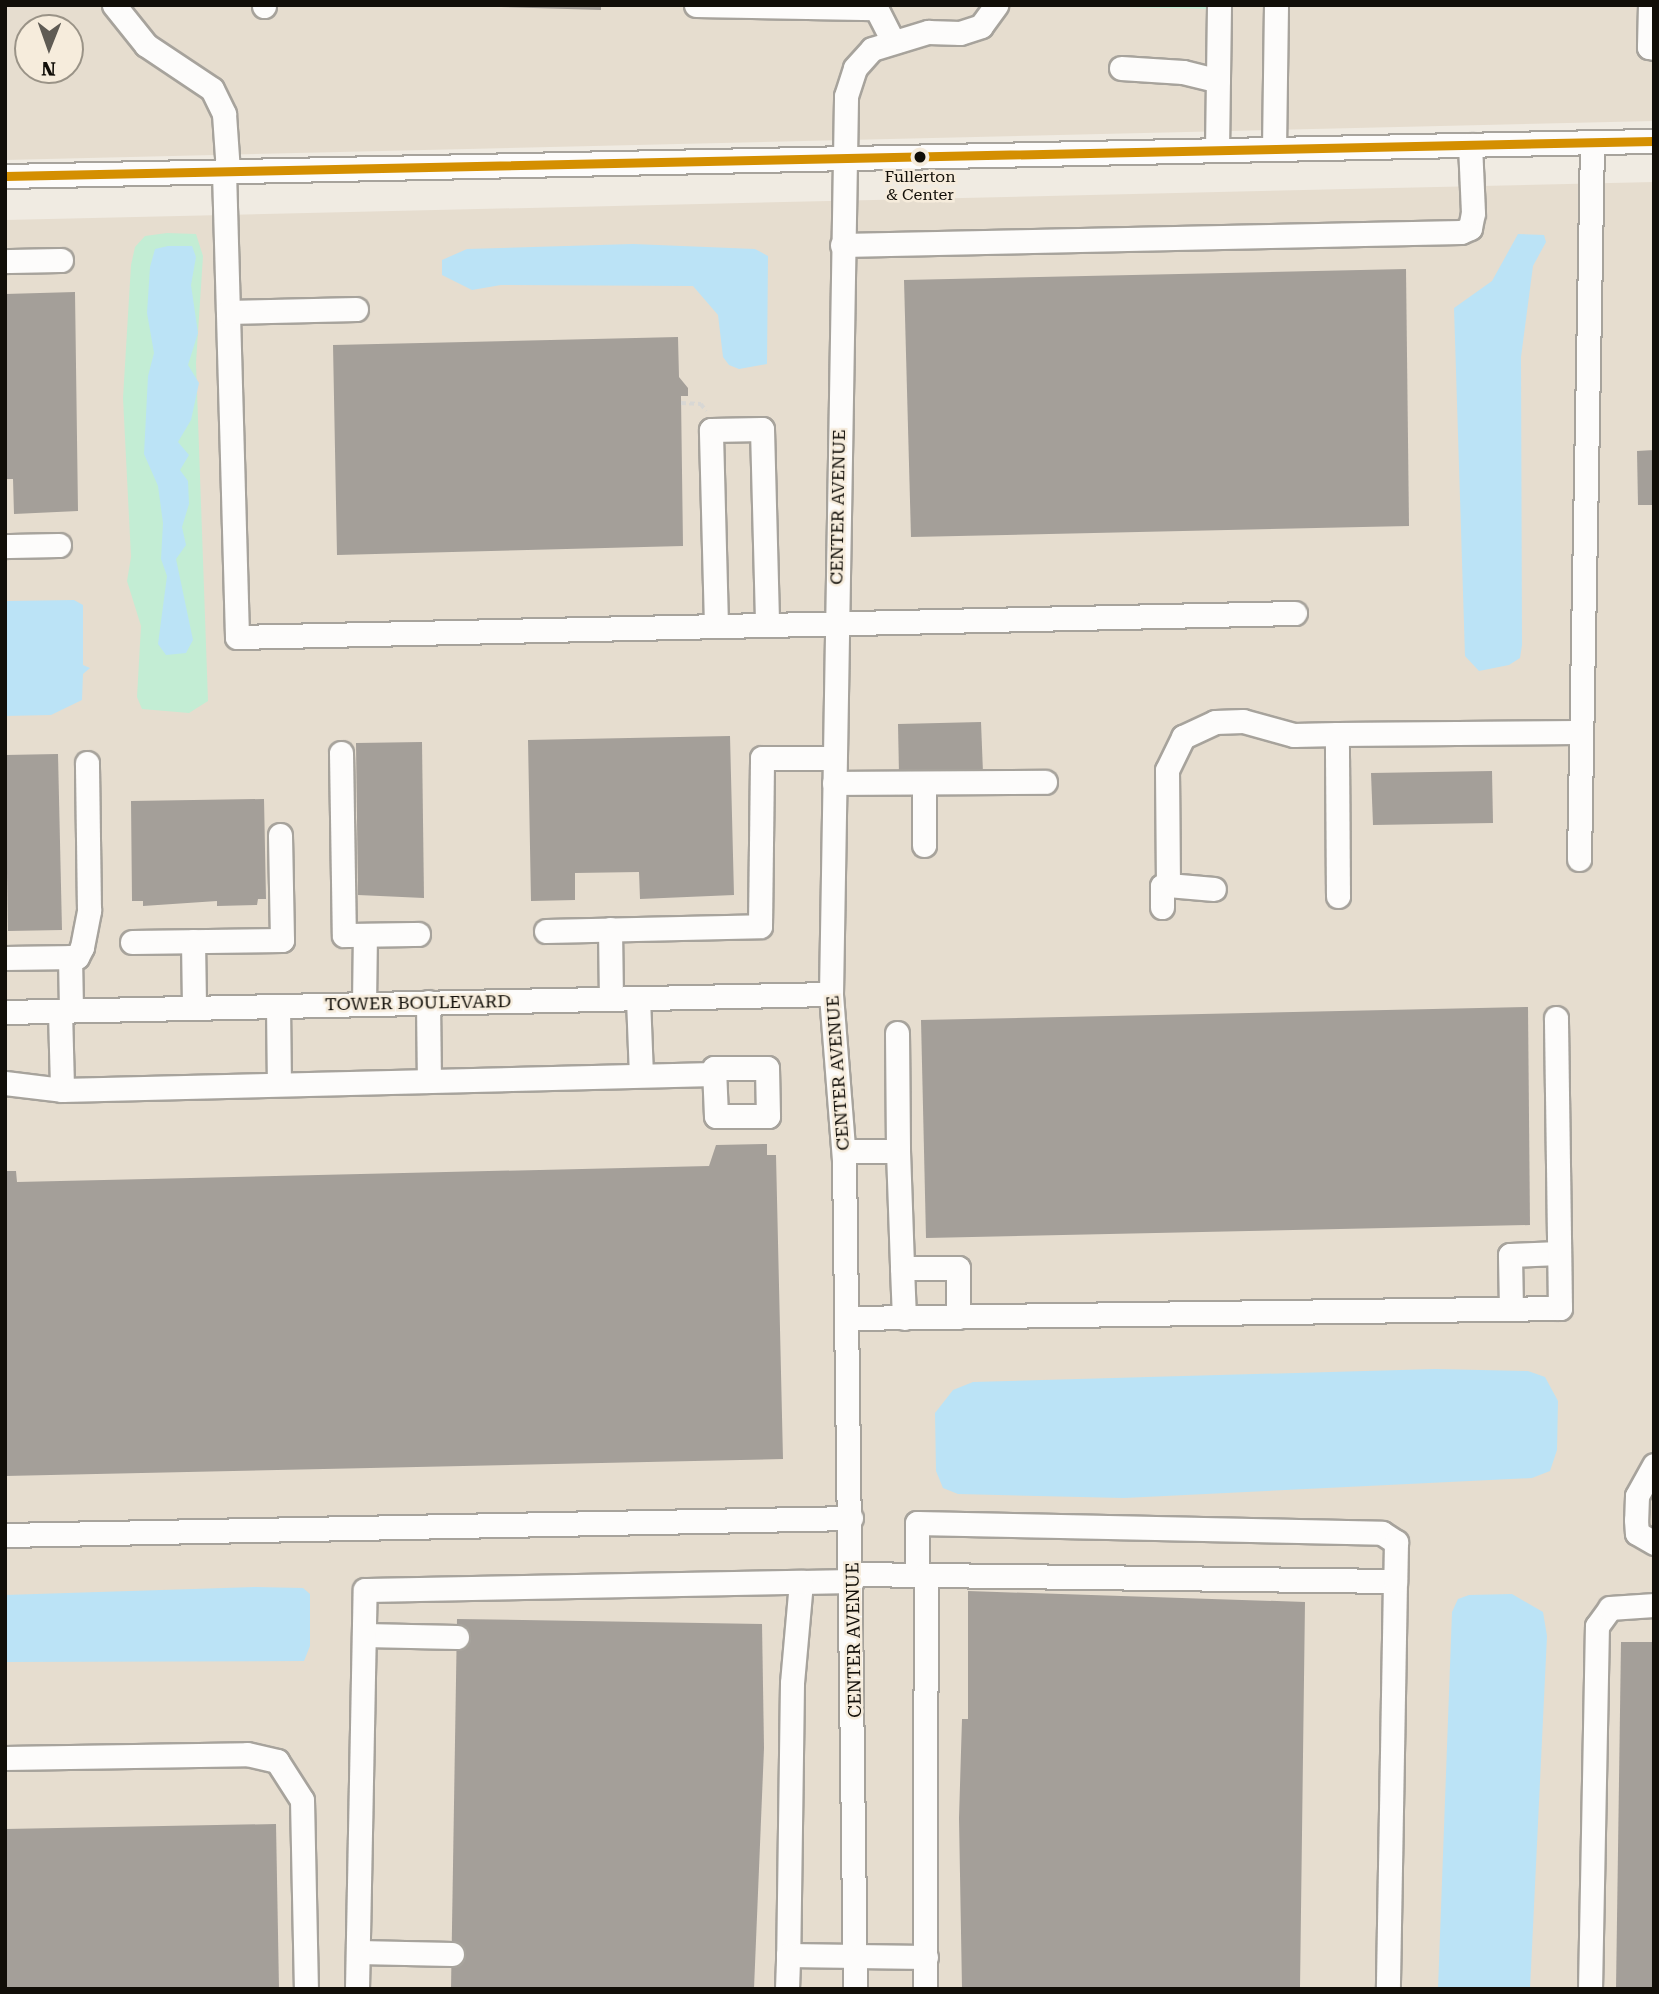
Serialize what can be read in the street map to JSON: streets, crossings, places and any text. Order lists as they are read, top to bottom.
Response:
{
  "streets": {
    "street": ["CENTER AVENUE", "TOWER BOULEVARD"]
  },
  "crossings": [
    ["CENTER AVENUE", "TOWER BOULEVARD"]
  ],
  "places": ["Fullerton & Center"],
  "north": "bottom"
}
